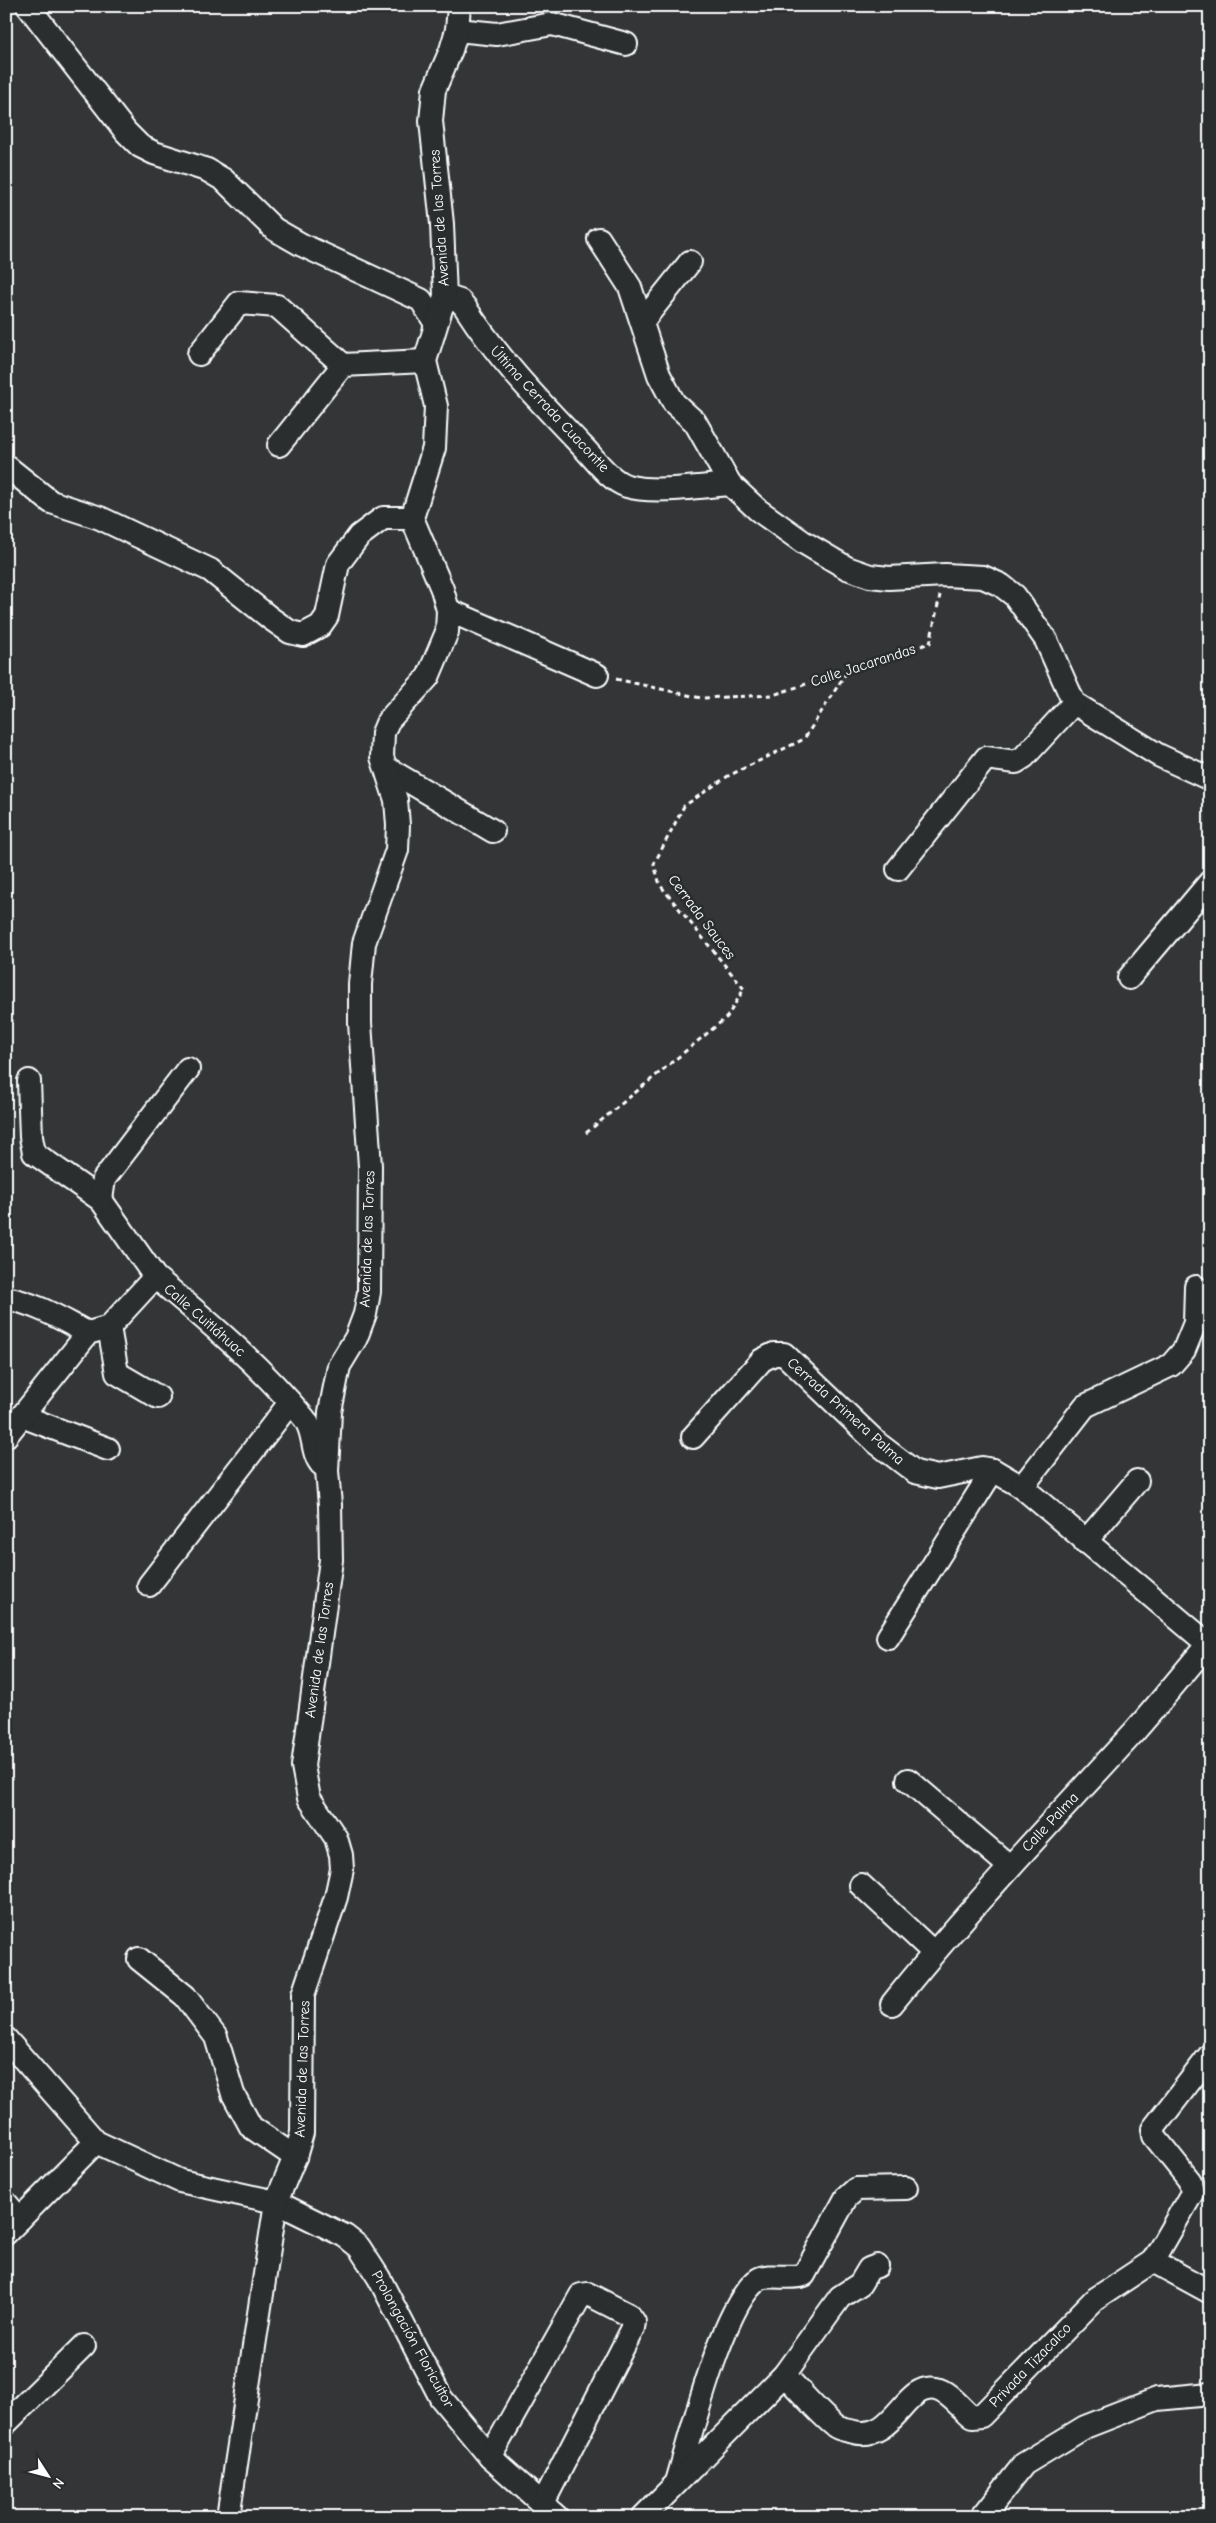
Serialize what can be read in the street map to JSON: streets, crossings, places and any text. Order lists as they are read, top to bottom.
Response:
{
  "streets": {
    "street": [
      "Avenida de las Torres",
      "Última Cerrada Cuacontle",
      "Calle Cuitláhuac",
      "Cerrada Primera Palma",
      "Calle Palma",
      "Prolongación Floricultor",
      "Privada Tizacalco"
    ],
    "path": ["Calle Jacarandas", "Cerrada Sauces"]
  },
  "crossings": [
    ["Avenida de las Torres", "Última Cerrada Cuacontle"],
    ["Avenida de las Torres", "Calle Cuitláhuac"],
    ["Avenida de las Torres", "Prolongación Floricultor"],
    ["Calle Jacarandas", "Cerrada Sauces"]
  ],
  "north": "bottom right"
}
